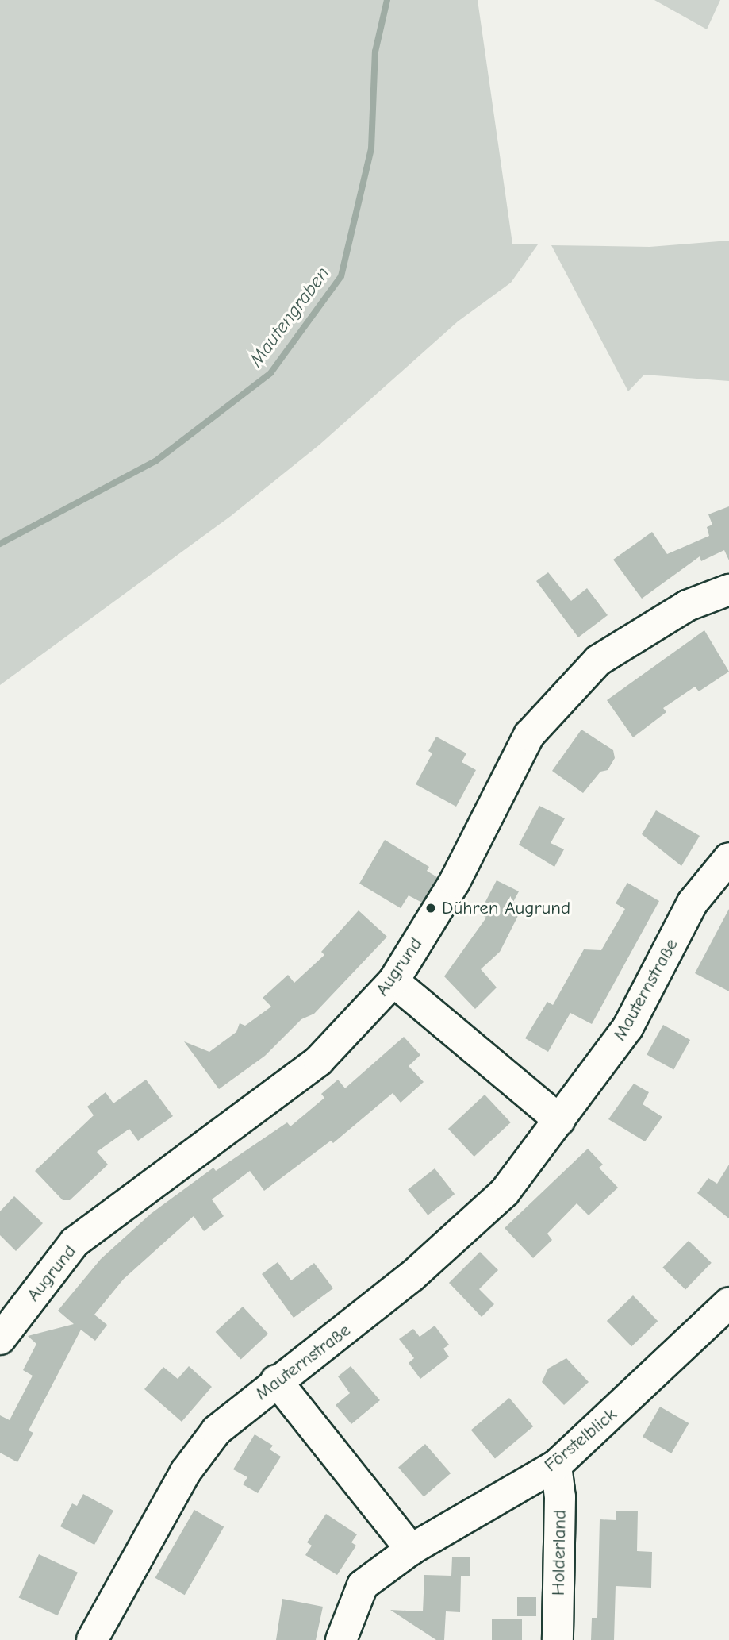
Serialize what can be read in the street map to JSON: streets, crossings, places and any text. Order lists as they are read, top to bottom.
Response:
{
  "streets": {
    "street": [
      "Augrund",
      "Mauternstraße",
      "Förstelblick",
      "Holderland"
    ]
  },
  "crossings": [
    ["Förstelblick", "Holderland"]
  ],
  "water": ["Mautengraben"],
  "places": ["Dühren Augrund"]
}
